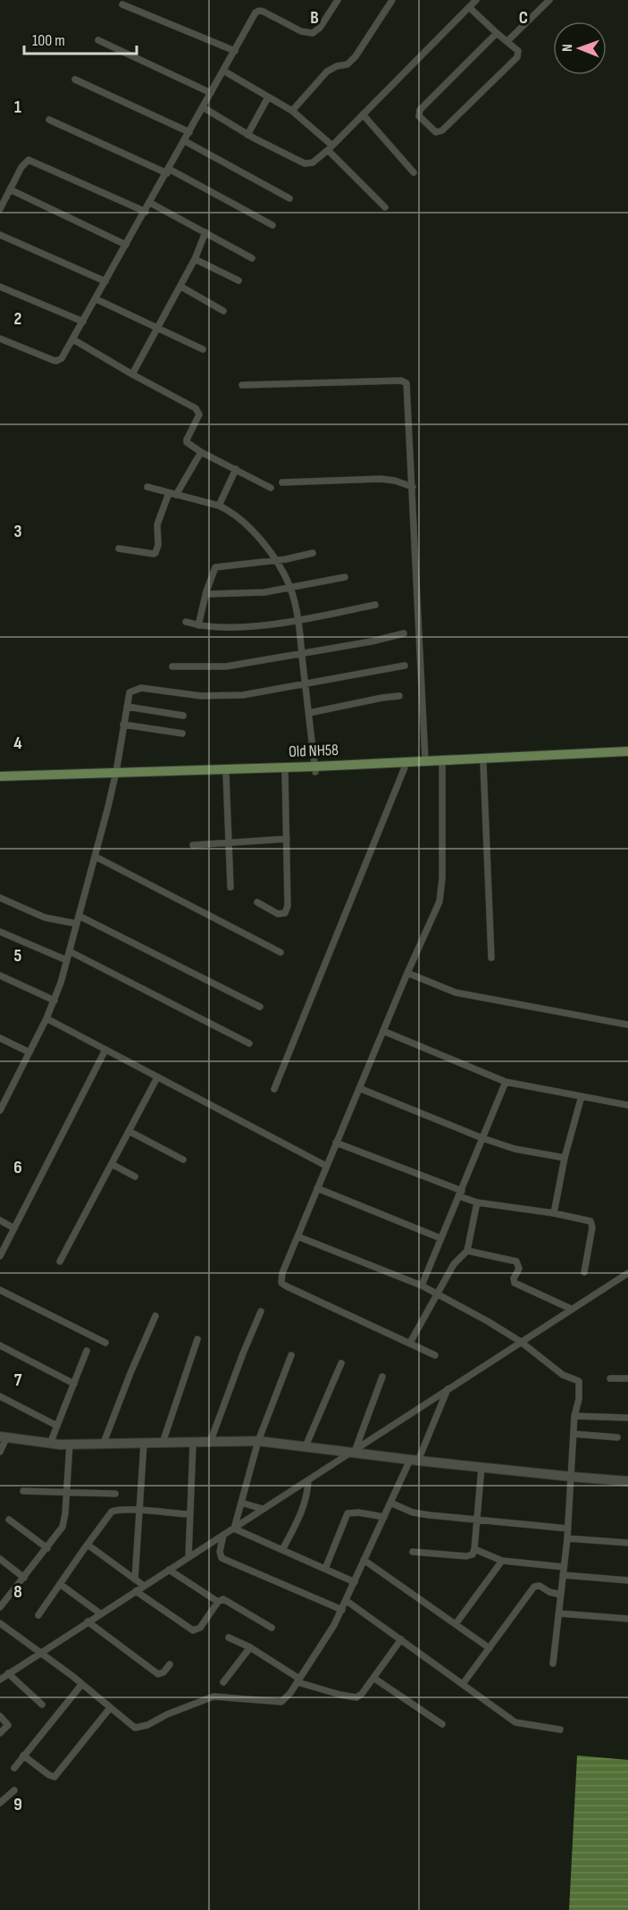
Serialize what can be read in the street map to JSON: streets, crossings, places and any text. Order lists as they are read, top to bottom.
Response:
{
  "streets": {
    "main road": ["Old NH58"]
  },
  "scale_bar": "100 m",
  "north": "left",
  "grid": {
    "columns": ["B", "C"],
    "rows": [
      "1",
      "2",
      "3",
      "4",
      "5",
      "6",
      "7",
      "8",
      "9"
    ]
  }
}
